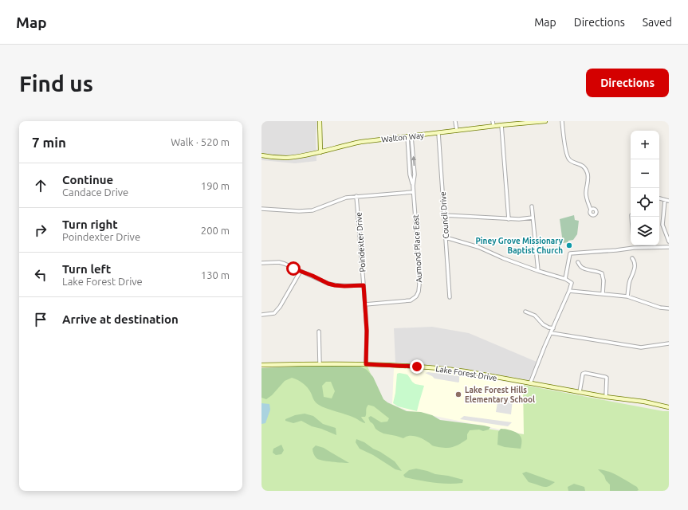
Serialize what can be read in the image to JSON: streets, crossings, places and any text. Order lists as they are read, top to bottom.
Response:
{
  "streets": {
    "street": [
      "Walton Way",
      "Council Drive",
      "Poindexter Drive",
      "Aumond Place East",
      "Lake Forest Drive"
    ]
  },
  "crossings": [
    ["Walton Way", "Council Drive"],
    ["Walton Way", "Aumond Place East"],
    ["Poindexter Drive", "Aumond Place East"],
    ["Poindexter Drive", "Lake Forest Drive"]
  ],
  "places": ["Piney Grove Missionary Baptist Church", "Lake Forest Hills Elementary School"],
  "page": {
    "header": "Map",
    "nav": ["Map", "Directions", "Saved"],
    "buttons": "Directions",
    "title": "Find us",
    "heading": ["7 min", "Walk · 520 m"],
    "map_buttons": ["+", "−"],
    "list": [
      ["Continue", "Candace Drive", "190 m"],
      ["Turn right", "Poindexter Drive", "200 m"],
      ["Turn left", "Lake Forest Drive", "130 m"],
      "Arrive at destination"
    ]
  }
}
